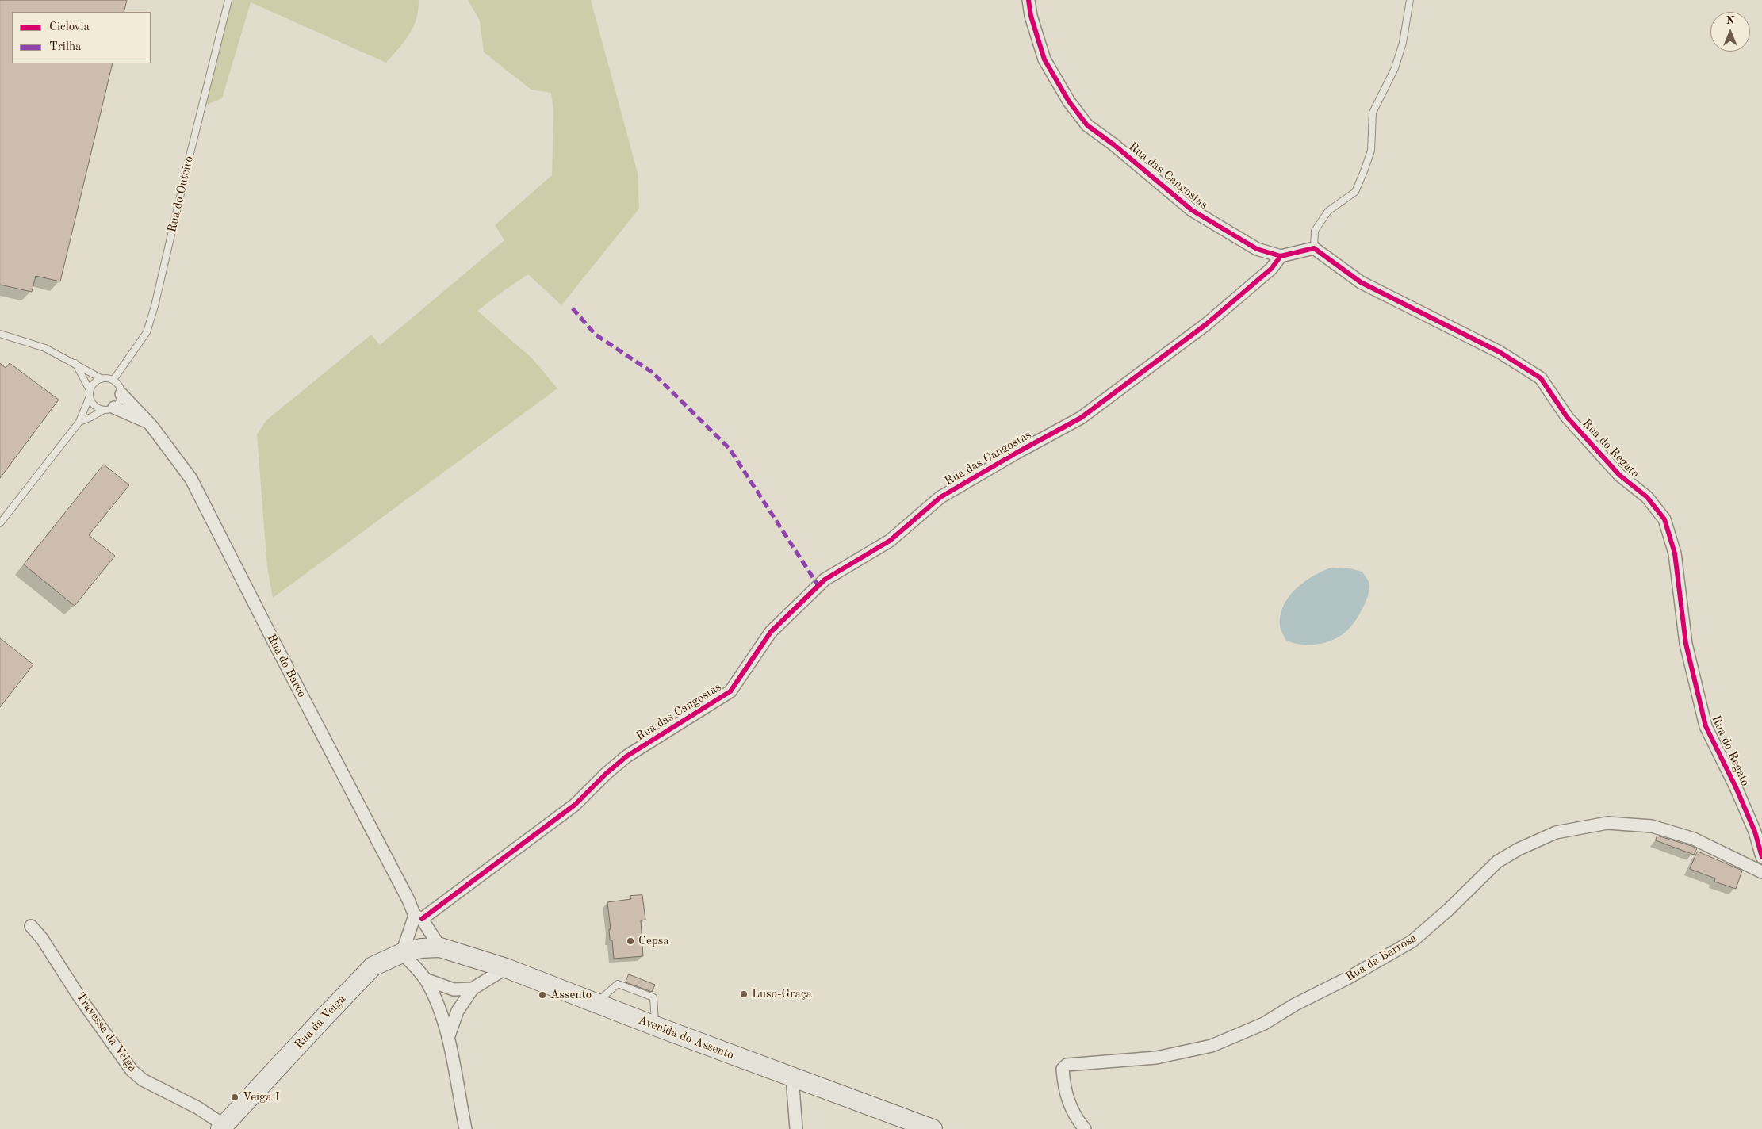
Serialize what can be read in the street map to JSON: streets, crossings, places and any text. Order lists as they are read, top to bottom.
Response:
{
  "streets": {
    "main road": ["Rua da Veiga", "Avenida do Assento"],
    "street": [
      "Rua das Cangostas",
      "Rua do Regato",
      "Rua do Barco",
      "Rua da Barrosa",
      "Travessa da Veiga"
    ],
    "lane": ["Rua do Outeiro"]
  },
  "crossings": [
    ["Rua das Cangostas", "Rua do Barco"],
    ["Rua do Outeiro", "Rua do Barco"],
    ["Rua do Barco", "Rua da Veiga"],
    ["Rua do Barco", "Avenida do Assento"],
    ["Rua da Veiga", "Travessa da Veiga"],
    ["Rua da Veiga", "Avenida do Assento"]
  ],
  "places": [
    "Cepsa",
    "Luso-Graça",
    "Assento",
    "Veiga I"
  ],
  "legend": ["Ciclovia", "Trilha"],
  "north": "top"
}
